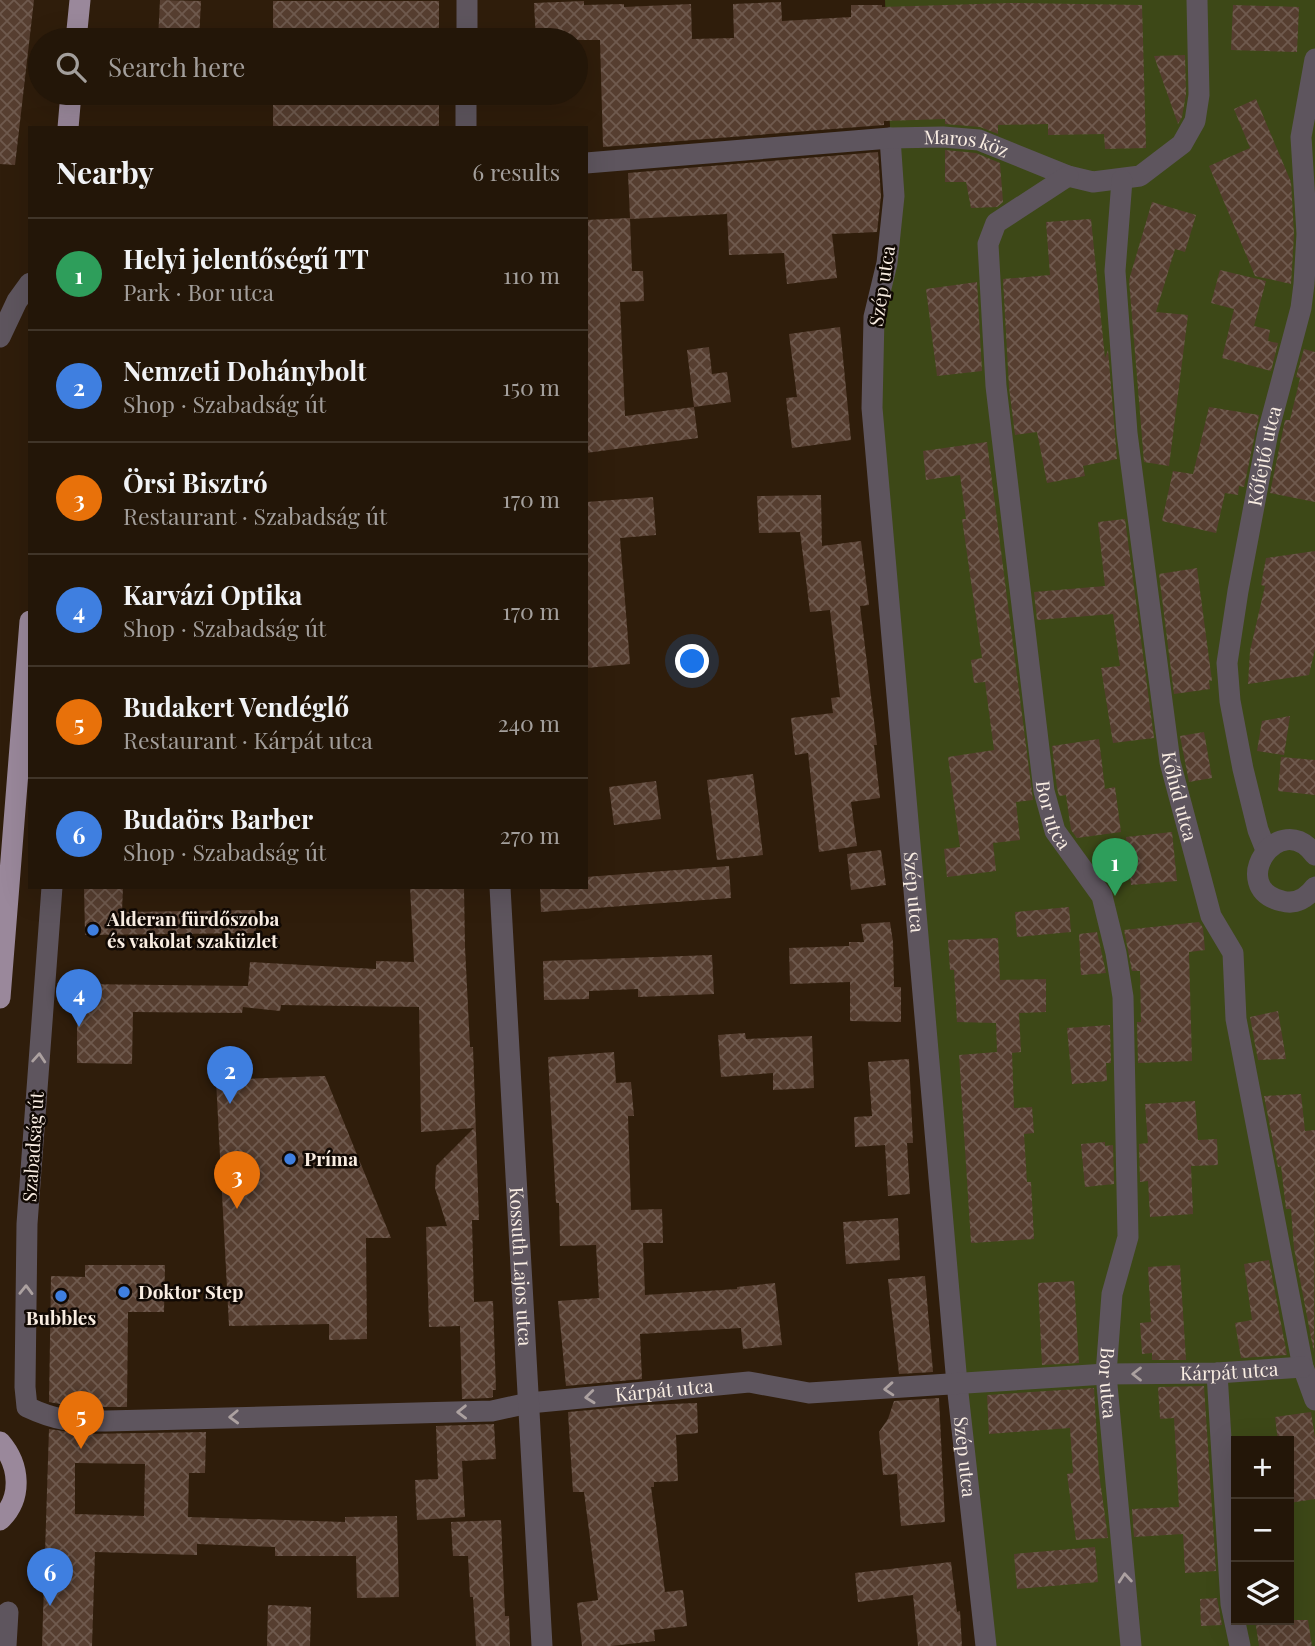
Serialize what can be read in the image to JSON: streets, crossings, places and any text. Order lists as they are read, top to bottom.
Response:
{
  "streets": {
    "street": [
      "Maros köz",
      "Szép utca",
      "Kőfejtő utca",
      "Kőhíd utca",
      "Bor utca",
      "Szabadság út",
      "Kossuth Lajos utca",
      "Kárpát utca"
    ]
  },
  "crossings": [
    ["Maros köz", "Szép utca"],
    ["Maros köz", "Kőhíd utca"],
    ["Maros köz", "Bor utca"],
    ["Szép utca", "Kárpát utca"],
    ["Kőhíd utca", "Kárpát utca"],
    ["Bor utca", "Kárpát utca"],
    ["Szabadság út", "Kárpát utca"],
    ["Kossuth Lajos utca", "Kárpát utca"]
  ],
  "one_way": ["Szabadság út", "Kárpát utca"],
  "places": [
    "Alderan fürdőszoba és vakolat szaküzlet",
    "Príma",
    "Doktor Step",
    "Bubbles"
  ],
  "page": {
    "search": "Search here",
    "heading": ["Nearby", "6 results"],
    "list": [
      {
        "mark": "1",
        "name": "Helyi jelentőségű TT",
        "note": "Park · Bor utca",
        "value": "110 m"
      },
      {
        "mark": "2",
        "name": "Nemzeti Dohánybolt",
        "note": "Shop · Szabadság út",
        "value": "150 m"
      },
      {
        "mark": "3",
        "name": "Örsi Bisztró",
        "note": "Restaurant · Szabadság út",
        "value": "170 m"
      },
      {
        "mark": "4",
        "name": "Karvázi Optika",
        "note": "Shop · Szabadság út",
        "value": "170 m"
      },
      {
        "mark": "5",
        "name": "Budakert Vendéglő",
        "note": "Restaurant · Kárpát utca",
        "value": "240 m"
      },
      {
        "mark": "6",
        "name": "Budaörs Barber",
        "note": "Shop · Szabadság út",
        "value": "270 m"
      }
    ],
    "pins": [
      "1",
      "4",
      "2",
      "3",
      "5",
      "6"
    ],
    "map_buttons": ["+", "−"]
  }
}
